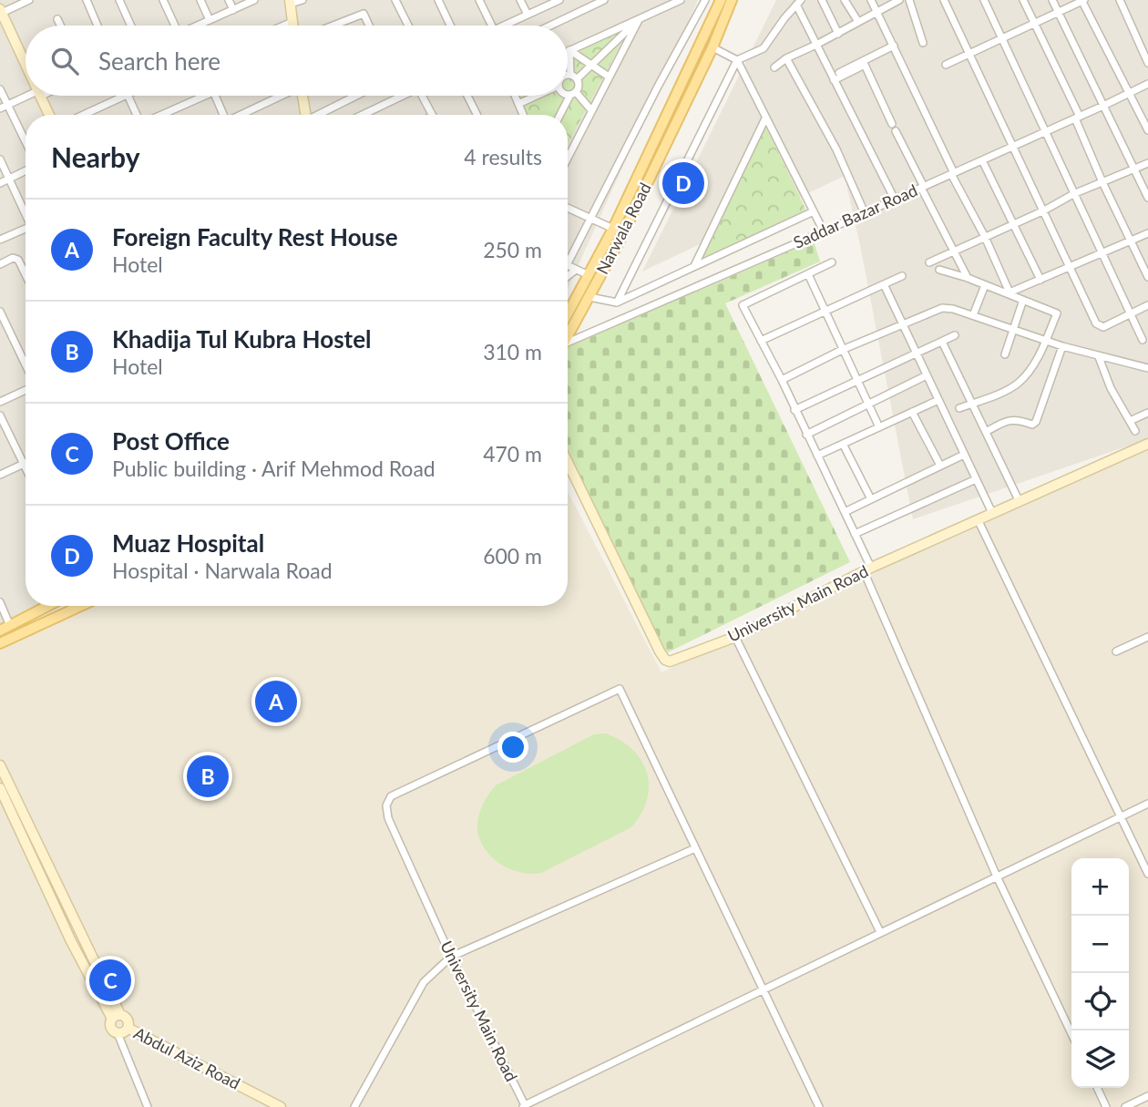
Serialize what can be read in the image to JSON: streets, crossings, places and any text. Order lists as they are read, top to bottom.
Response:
{
  "streets": {
    "main road": ["Narwala Road"],
    "street": ["Saddar Bazar Road", "University Main Road", "Abdul Aziz Road"]
  },
  "page": {
    "search": "Search here",
    "heading": ["Nearby", "4 results"],
    "pins": [
      "D",
      "A",
      "B",
      "C"
    ],
    "list": [
      {
        "mark": "A",
        "name": "Foreign Faculty Rest House",
        "note": "Hotel",
        "value": "250 m"
      },
      {
        "mark": "B",
        "name": "Khadija Tul Kubra Hostel",
        "note": "Hotel",
        "value": "310 m"
      },
      {
        "mark": "C",
        "name": "Post Office",
        "note": "Public building · Arif Mehmod Road",
        "value": "470 m"
      },
      {
        "mark": "D",
        "name": "Muaz Hospital",
        "note": "Hospital · Narwala Road",
        "value": "600 m"
      }
    ],
    "map_buttons": ["+", "−"]
  }
}
